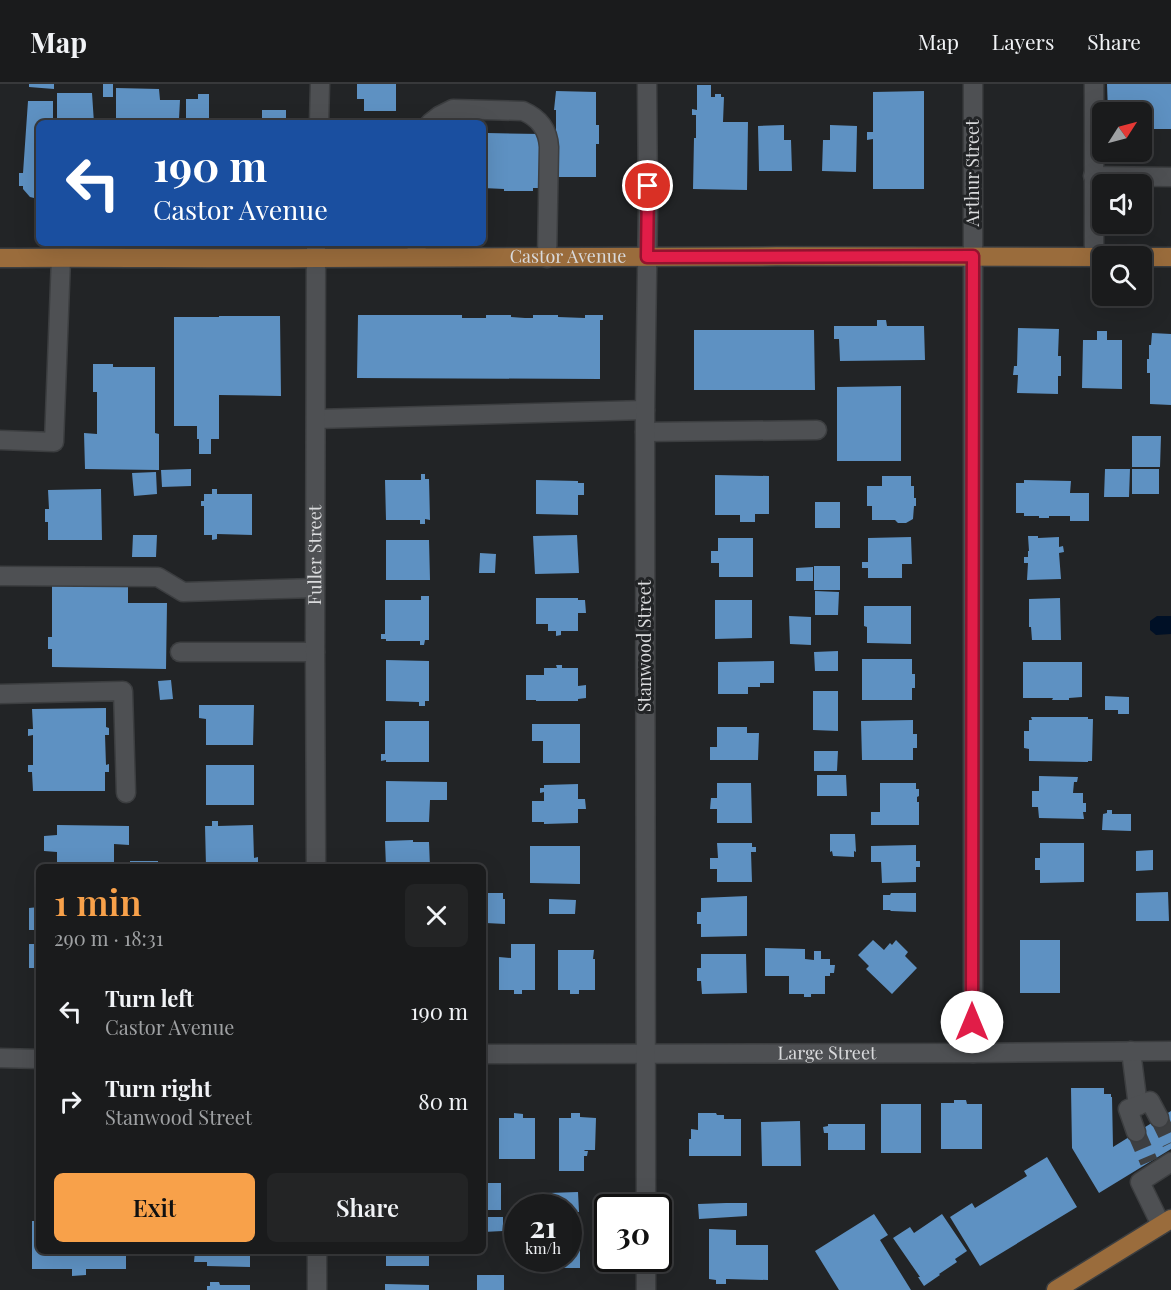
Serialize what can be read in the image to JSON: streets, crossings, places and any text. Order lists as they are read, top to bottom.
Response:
{
  "streets": {
    "main road": ["Castor Avenue"],
    "street": [
      "Arthur Street",
      "Fuller Street",
      "Stanwood Street",
      "Large Street"
    ]
  },
  "crossings": [
    ["Arthur Street", "Castor Avenue"],
    ["Arthur Street", "Large Street"],
    ["Castor Avenue", "Fuller Street"],
    ["Castor Avenue", "Stanwood Street"],
    ["Stanwood Street", "Large Street"]
  ],
  "north": "top right",
  "page": {
    "header": "Map",
    "nav": ["Map", "Layers", "Share"],
    "turn": ["190 m", "Castor Avenue"],
    "heading": ["1 min", "290 m · 18:31"],
    "list": [
      {
        "name": "Turn left",
        "note": "Castor Avenue",
        "value": "190 m"
      },
      {
        "name": "Turn right",
        "note": "Stanwood Street",
        "value": "80 m"
      }
    ],
    "buttons": ["Exit", "Share"],
    "speed": "21 km/h",
    "limit": "30"
  }
}
